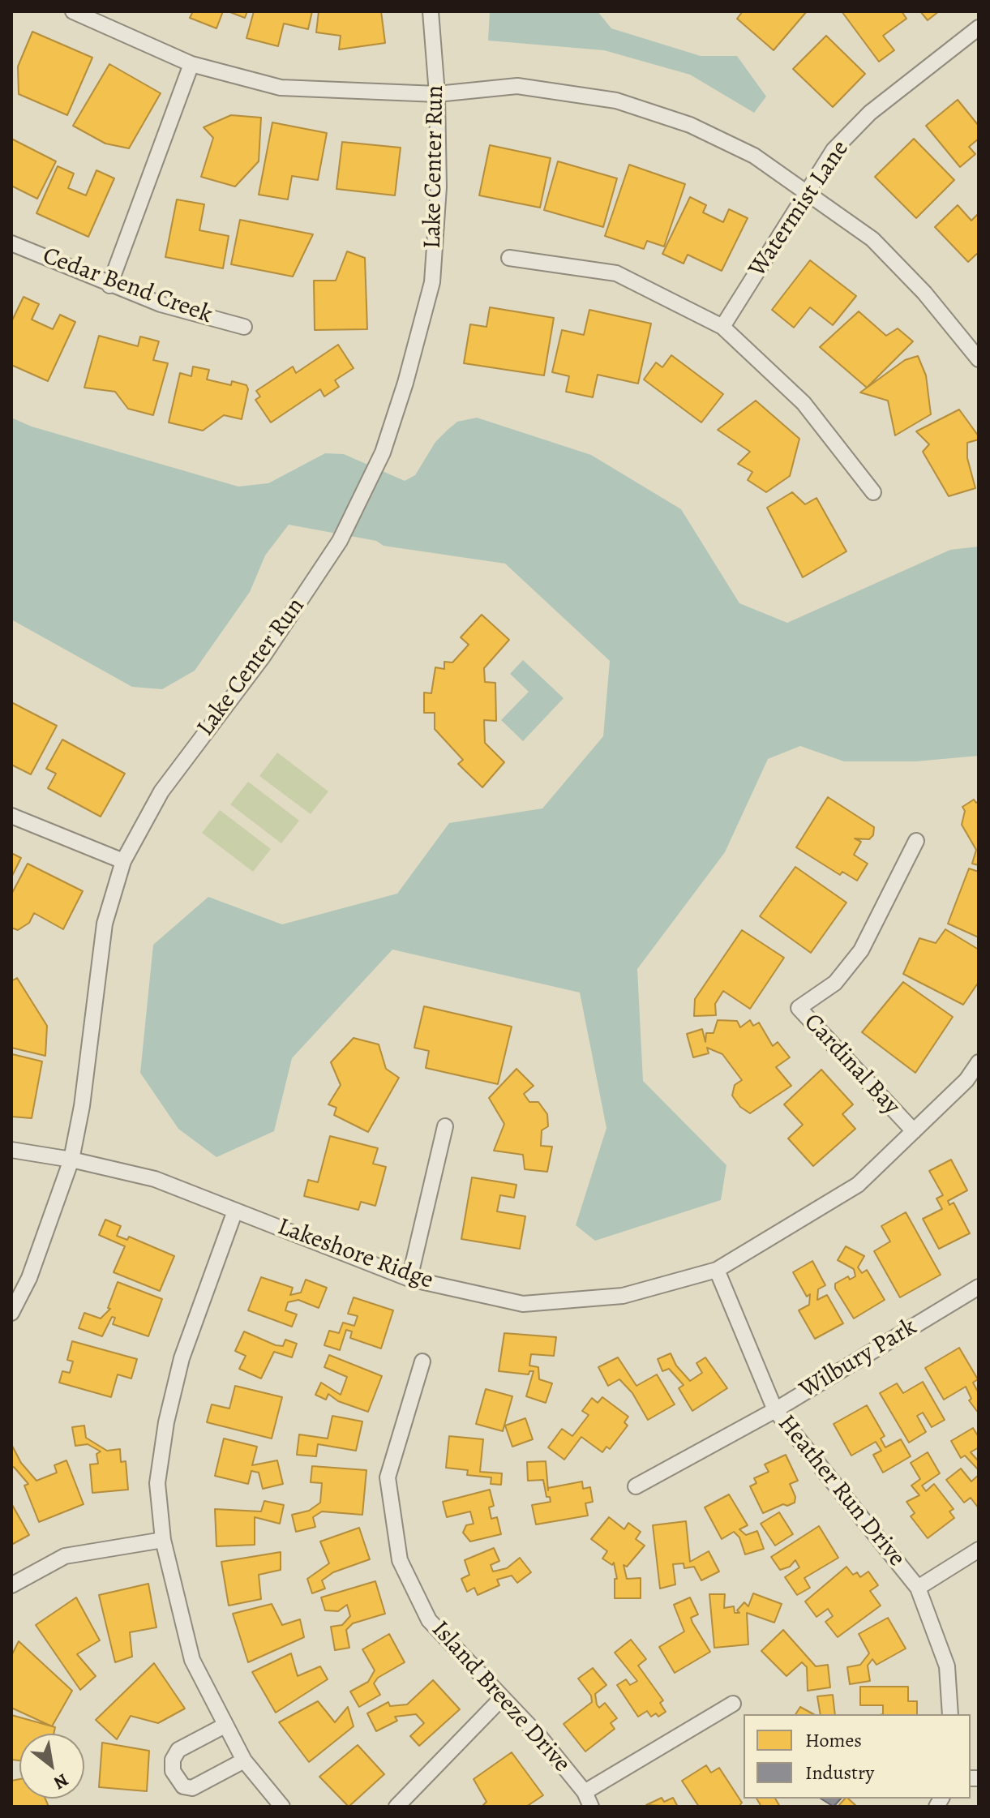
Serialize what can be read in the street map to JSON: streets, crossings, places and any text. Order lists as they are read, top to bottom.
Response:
{
  "streets": {
    "street": [
      "Lake Center Run",
      "Watermist Lane",
      "Cedar Bend Creek",
      "Cardinal Bay",
      "Lakeshore Ridge",
      "Wilbury Park",
      "Heather Run Drive",
      "Island Breeze Drive"
    ]
  },
  "crossings": [
    ["Lake Center Run", "Lakeshore Ridge"],
    ["Cardinal Bay", "Lakeshore Ridge"],
    ["Lakeshore Ridge", "Heather Run Drive"],
    ["Wilbury Park", "Heather Run Drive"]
  ],
  "legend": ["Homes", "Industry"],
  "north": "bottom right"
}
